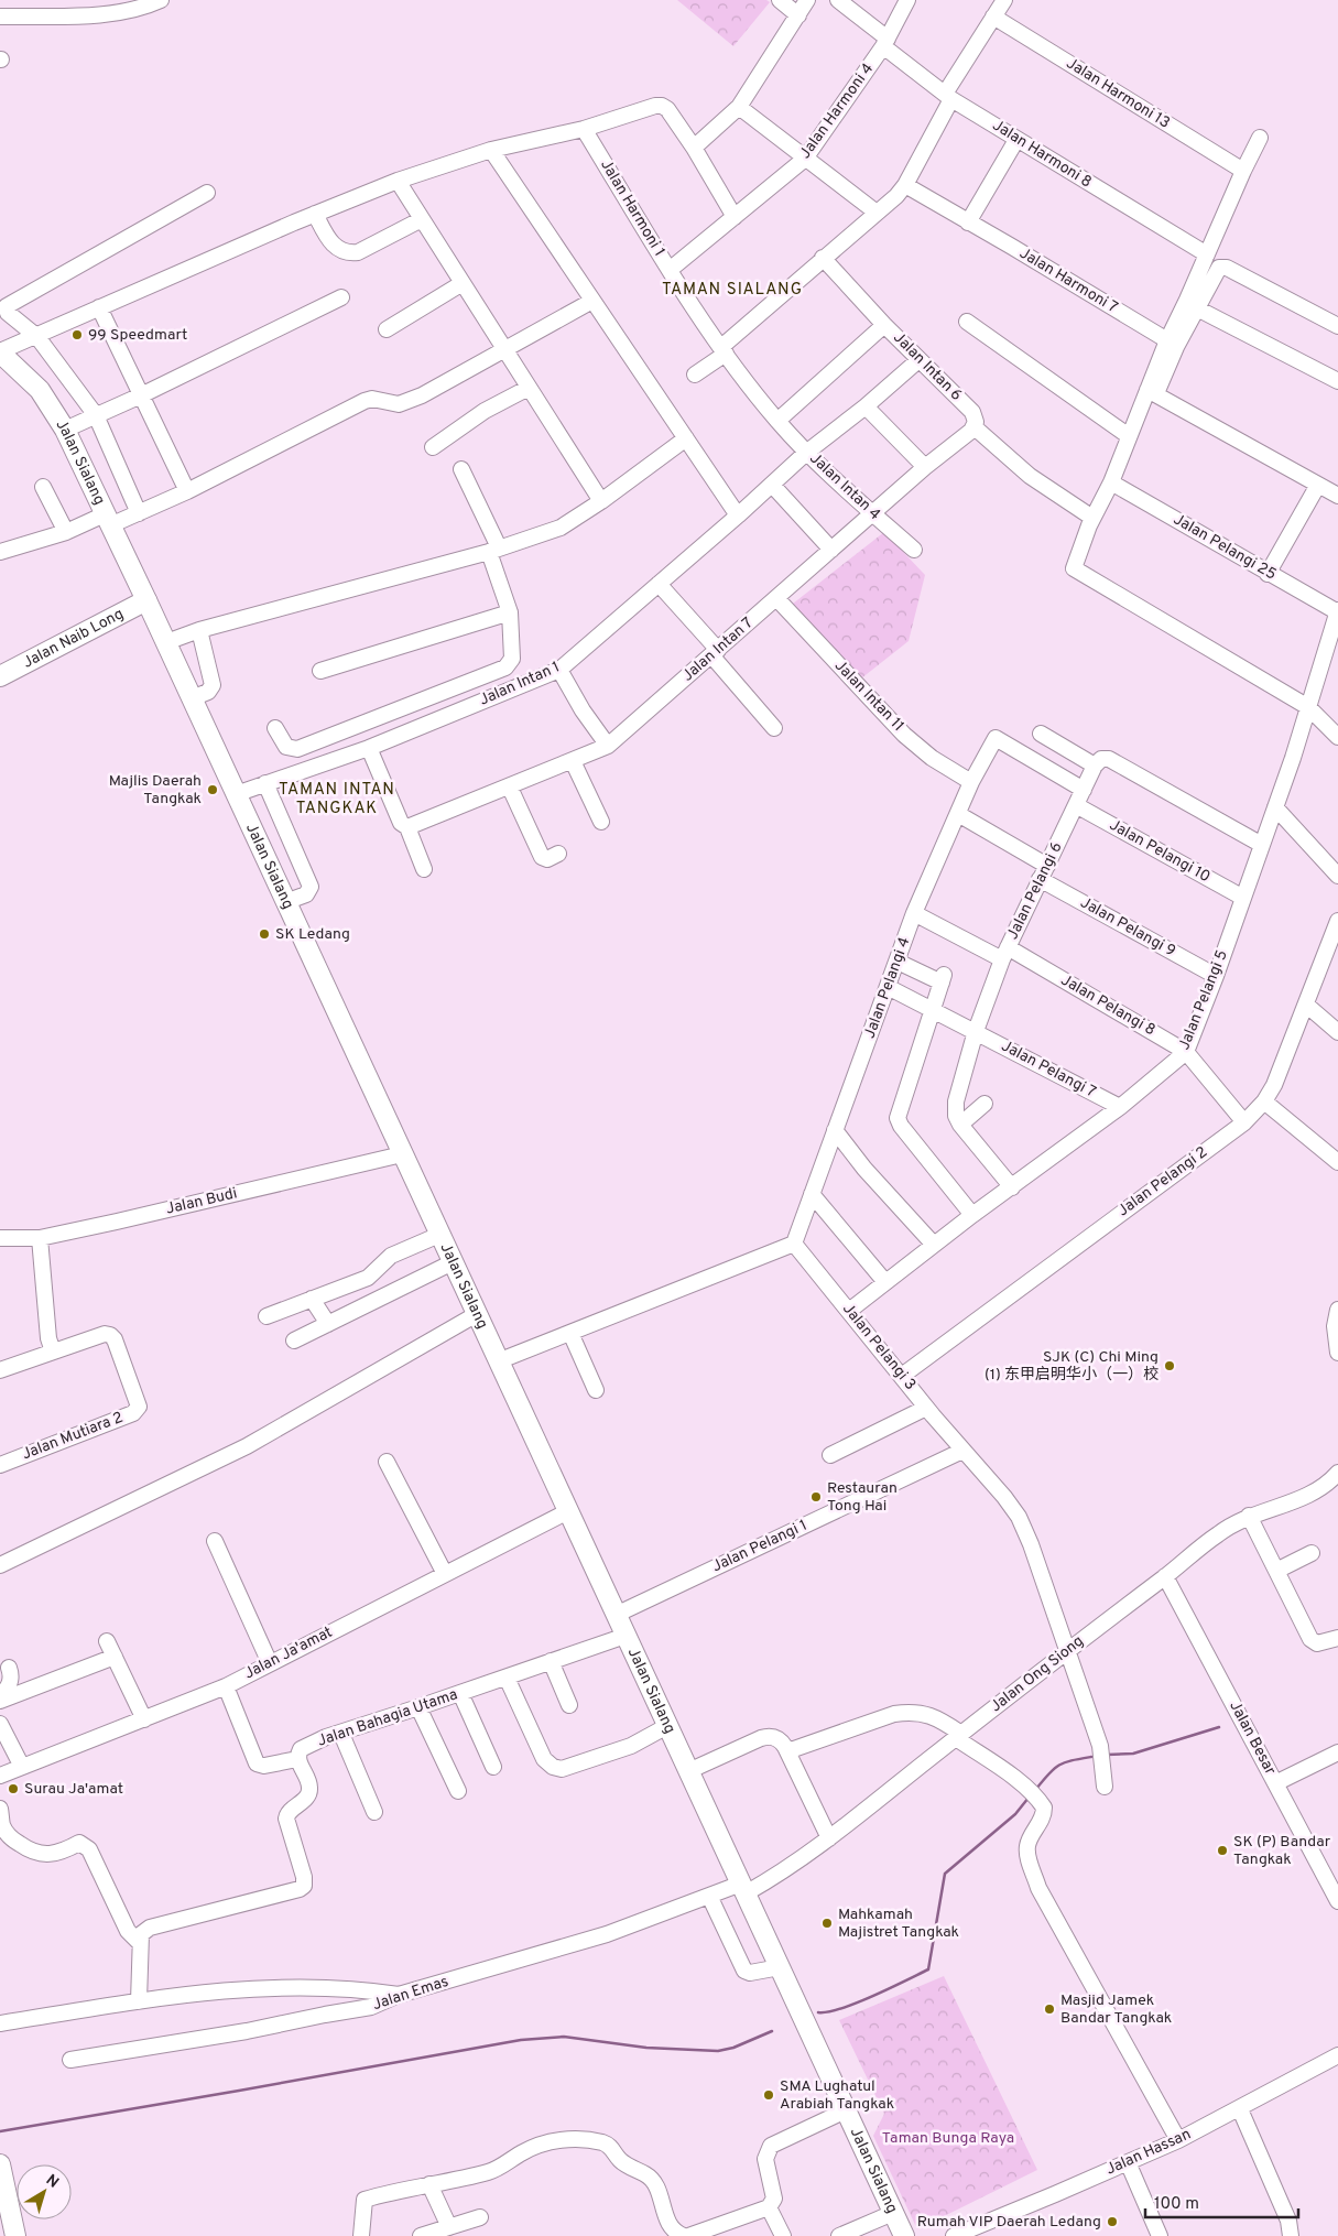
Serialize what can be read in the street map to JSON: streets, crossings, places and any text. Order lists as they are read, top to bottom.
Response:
{
  "streets": {
    "main road": ["Jalan Sialang", "Jalan Naib Long"],
    "street": [
      "Jalan Harmoni 13",
      "Jalan Harmoni 4",
      "Jalan Harmoni 8",
      "Jalan Harmoni 1",
      "Jalan Harmoni 7",
      "Jalan Intan 6",
      "Jalan Intan 4",
      "Jalan Pelangi 25",
      "Jalan Intan 7",
      "Jalan Intan 1",
      "Jalan Intan 11",
      "Jalan Pelangi 10",
      "Jalan Pelangi 6",
      "Jalan Pelangi 9",
      "Jalan Pelangi 4",
      "Jalan Pelangi 5",
      "Jalan Pelangi 8",
      "Jalan Pelangi 7",
      "Jalan Pelangi 2",
      "Jalan Budi",
      "Jalan Pelangi 3",
      "Jalan Mutiara 2",
      "Jalan Pelangi 1",
      "Jalan Ja'amat",
      "Jalan Ong Siong",
      "Jalan Bahagia Utama",
      "Jalan Besar",
      "Jalan Emas",
      "Jalan Hassan"
    ]
  },
  "crossings": [
    ["Jalan Harmoni 4", "Jalan Harmoni 8"],
    ["Jalan Harmoni 4", "Jalan Harmoni 1"],
    ["Jalan Harmoni 1", "Jalan Intan 4"],
    ["Jalan Intan 6", "Jalan Intan 7"],
    ["Jalan Intan 6", "Jalan Intan 1"],
    ["Jalan Sialang", "Jalan Naib Long"],
    ["Jalan Sialang", "Jalan Intan 1"],
    ["Jalan Sialang", "Jalan Budi"],
    ["Jalan Sialang", "Jalan Pelangi 1"],
    ["Jalan Sialang", "Jalan Ja'amat"],
    ["Jalan Sialang", "Jalan Ong Siong"],
    ["Jalan Sialang", "Jalan Bahagia Utama"],
    ["Jalan Sialang", "Jalan Emas"],
    ["Jalan Intan 4", "Jalan Intan 7"],
    ["Jalan Intan 4", "Jalan Intan 1"],
    ["Jalan Pelangi 25", "Jalan Pelangi 5"],
    ["Jalan Intan 7", "Jalan Intan 11"],
    ["Jalan Intan 11", "Jalan Pelangi 4"],
    ["Jalan Pelangi 10", "Jalan Pelangi 6"],
    ["Jalan Pelangi 10", "Jalan Pelangi 5"],
    ["Jalan Pelangi 6", "Jalan Pelangi 9"],
    ["Jalan Pelangi 6", "Jalan Pelangi 4"],
    ["Jalan Pelangi 6", "Jalan Pelangi 8"],
    ["Jalan Pelangi 6", "Jalan Pelangi 7"],
    ["Jalan Pelangi 9", "Jalan Pelangi 4"],
    ["Jalan Pelangi 9", "Jalan Pelangi 5"],
    ["Jalan Pelangi 4", "Jalan Pelangi 8"],
    ["Jalan Pelangi 4", "Jalan Pelangi 7"],
    ["Jalan Pelangi 4", "Jalan Pelangi 3"],
    ["Jalan Pelangi 5", "Jalan Pelangi 8"],
    ["Jalan Pelangi 5", "Jalan Pelangi 7"],
    ["Jalan Pelangi 5", "Jalan Pelangi 3"],
    ["Jalan Pelangi 8", "Jalan Pelangi 2"],
    ["Jalan Pelangi 2", "Jalan Pelangi 3"],
    ["Jalan Pelangi 3", "Jalan Pelangi 1"],
    ["Jalan Pelangi 3", "Jalan Ong Siong"],
    ["Jalan Ong Siong", "Jalan Besar"],
    ["Jalan Ong Siong", "Jalan Emas"]
  ],
  "districts": ["TAMAN SIALANG", "TAMAN INTAN TANGKAK"],
  "parks": ["Taman Bunga Raya"],
  "places": [
    "99 Speedmart",
    "Majlis Daerah Tangkak",
    "SK Ledang",
    "SJK (C) Chi Ming (1) 东甲启明华小（一）校",
    "Restauran Tong Hai",
    "Surau Ja'amat",
    "SK (P) Bandar Tangkak",
    "Mahkamah Majistret Tangkak",
    "Masjid Jamek Bandar Tangkak",
    "SMA Lughatul Arabiah Tangkak",
    "Rumah VIP Daerah Ledang"
  ],
  "scale_bar": "100 m",
  "north": "top right"
}
